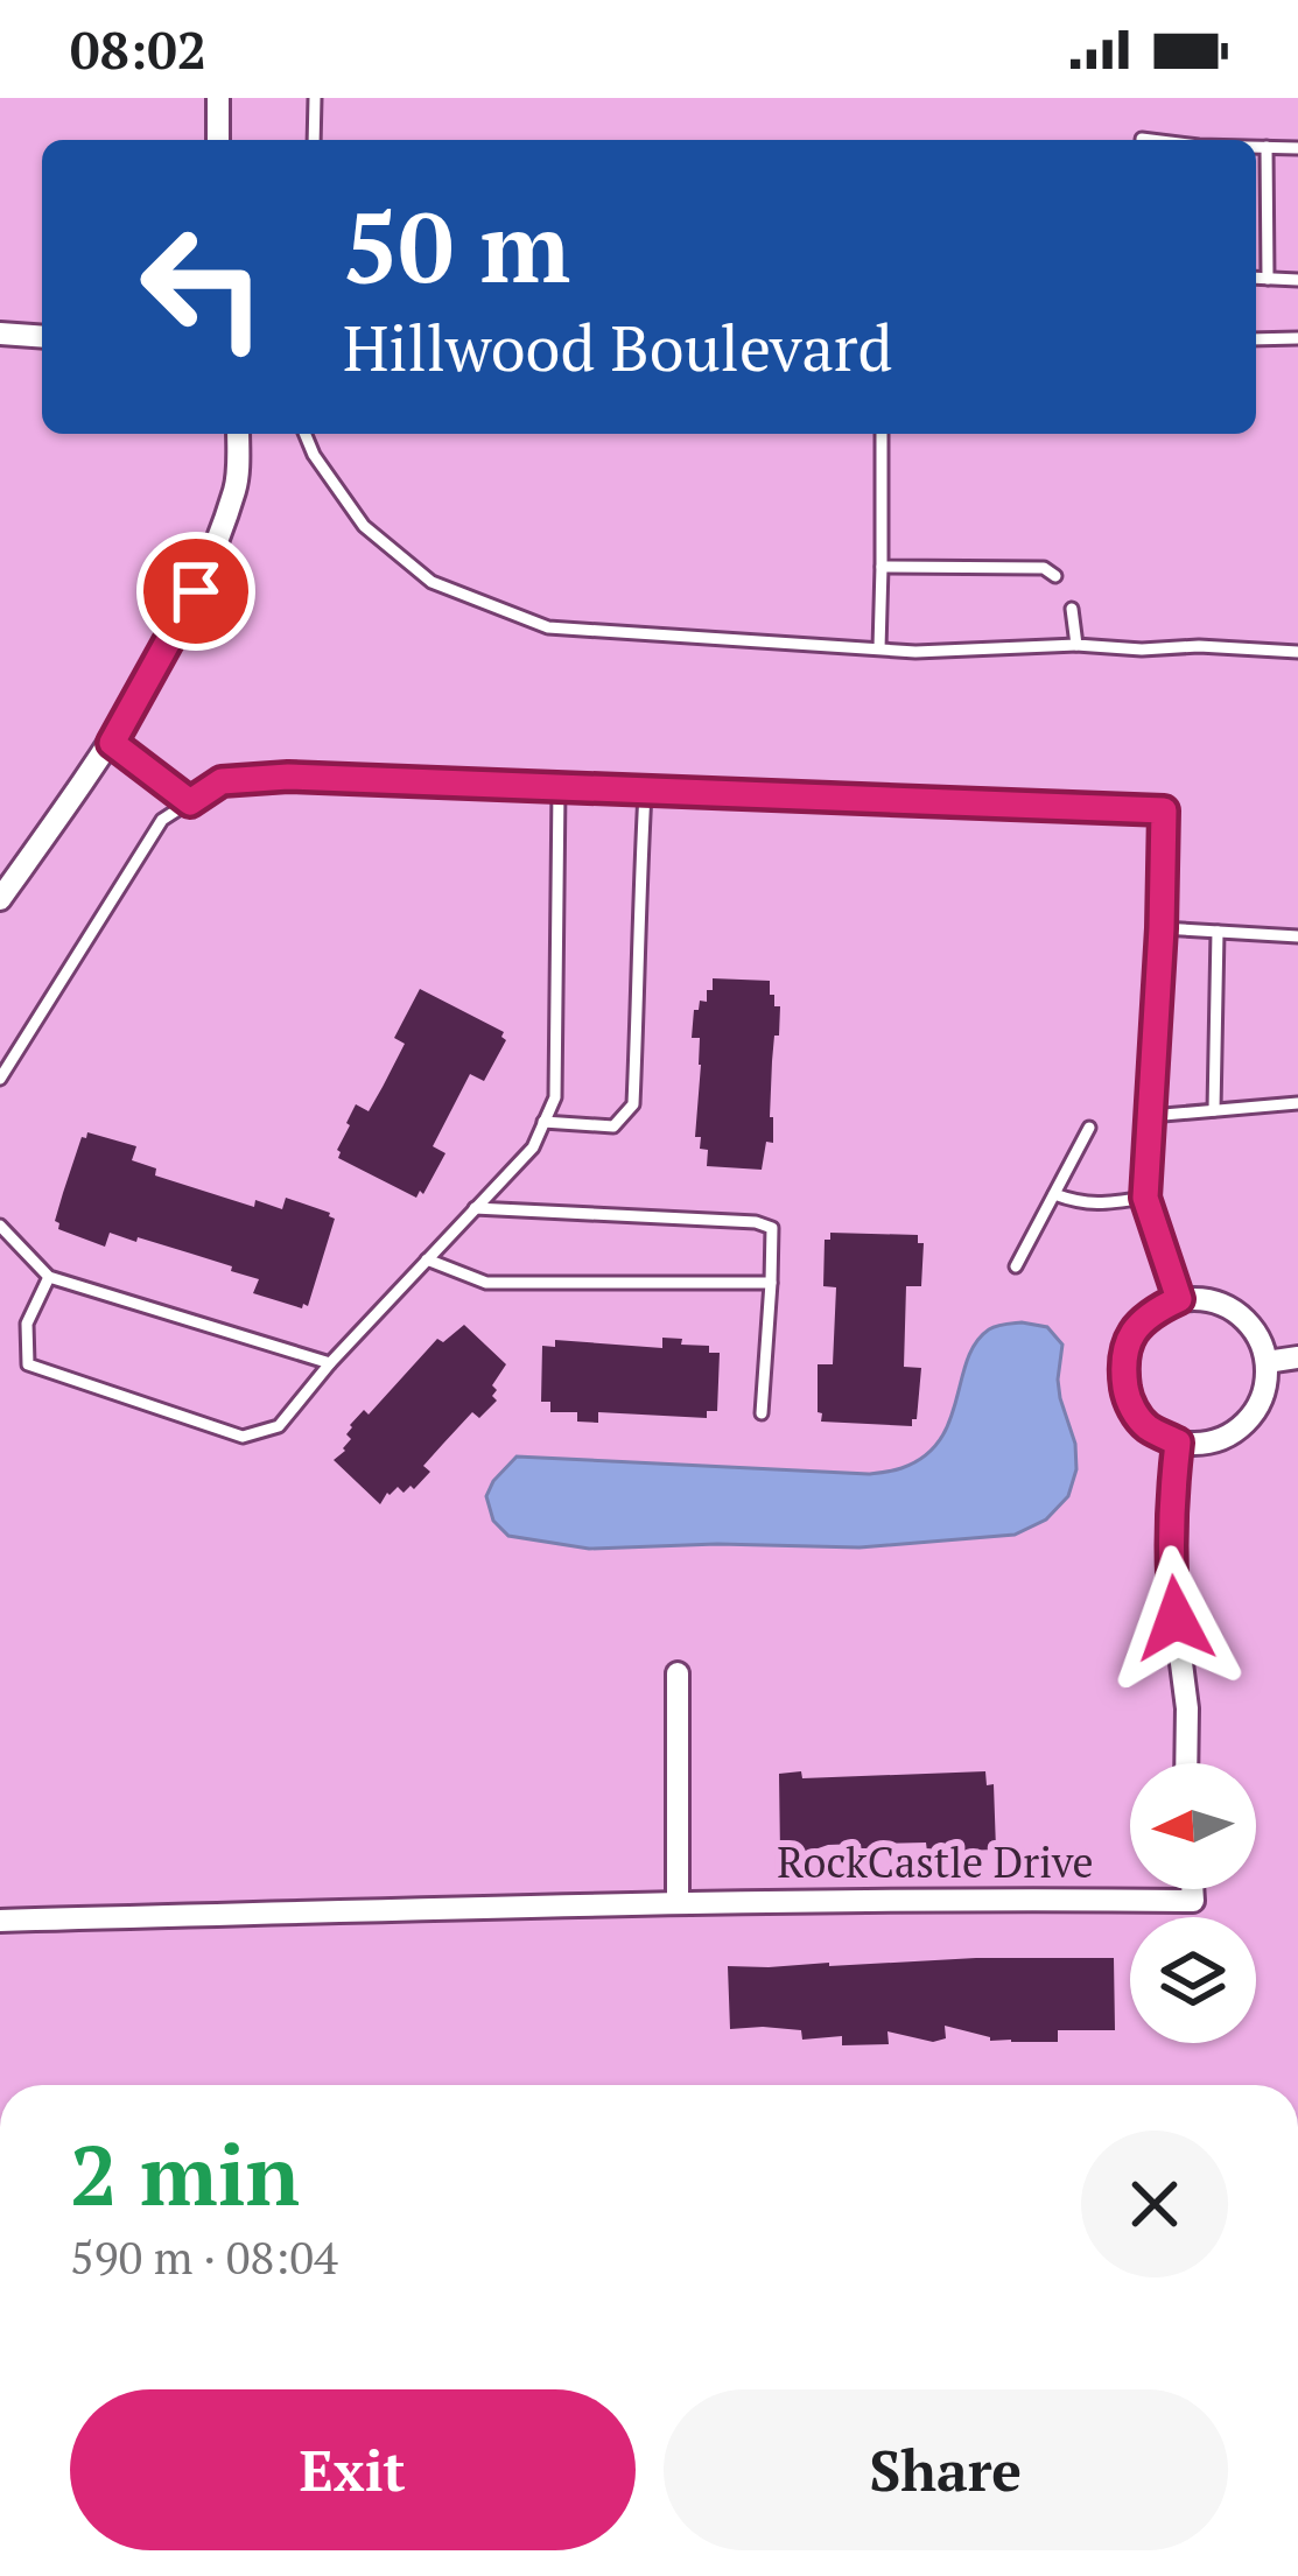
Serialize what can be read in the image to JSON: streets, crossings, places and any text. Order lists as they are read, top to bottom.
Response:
{
  "streets": {
    "street": ["RockCastle Drive"]
  },
  "north": "left",
  "page": {
    "status": "08:02",
    "turn": ["50 m", "Hillwood Boulevard"],
    "heading": ["2 min", "590 m · 08:04"],
    "buttons": ["Exit", "Share"]
  }
}
